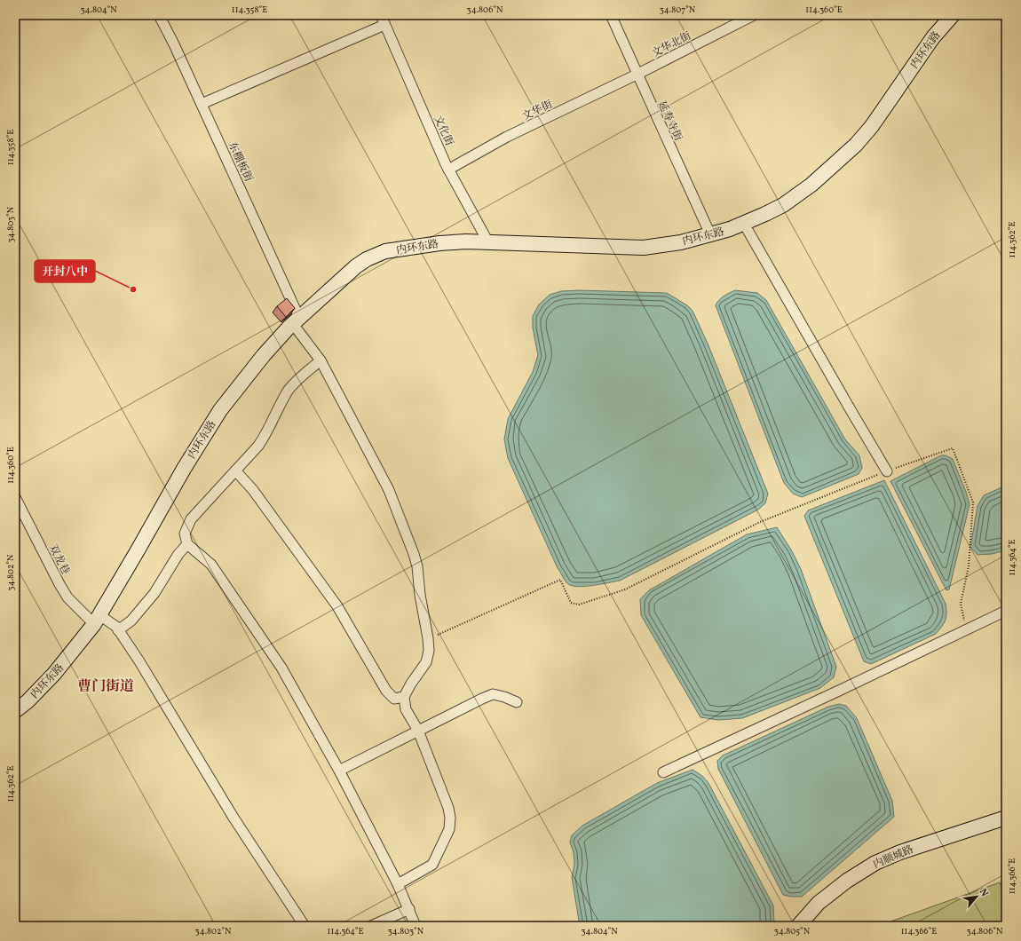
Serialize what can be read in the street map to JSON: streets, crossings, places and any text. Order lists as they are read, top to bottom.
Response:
{
  "streets": {
    "street": [
      "文华北街",
      "内环东路",
      "文华街",
      "延寿寺街",
      "文化街",
      "东棚板街",
      "双龙巷",
      "内顺城路"
    ]
  },
  "crossings": [
    ["文华北街", "文华街"],
    ["文华北街", "延寿寺街"],
    ["内环东路", "延寿寺街"],
    ["内环东路", "文化街"],
    ["内环东路", "东棚板街"],
    ["内环东路", "双龙巷"],
    ["文华街", "延寿寺街"],
    ["文华街", "文化街"]
  ],
  "districts": ["曹门街道"],
  "places": ["开封八中"],
  "north": "top right",
  "coordinates": [
    "34.804°N",
    "114.358°E",
    "34.806°N",
    "34.807°N",
    "114.360°E",
    "34.803°N",
    "114.362°E",
    "114.364°E",
    "34.802°N",
    "114.366°E",
    "34.805°N"
  ]
}
